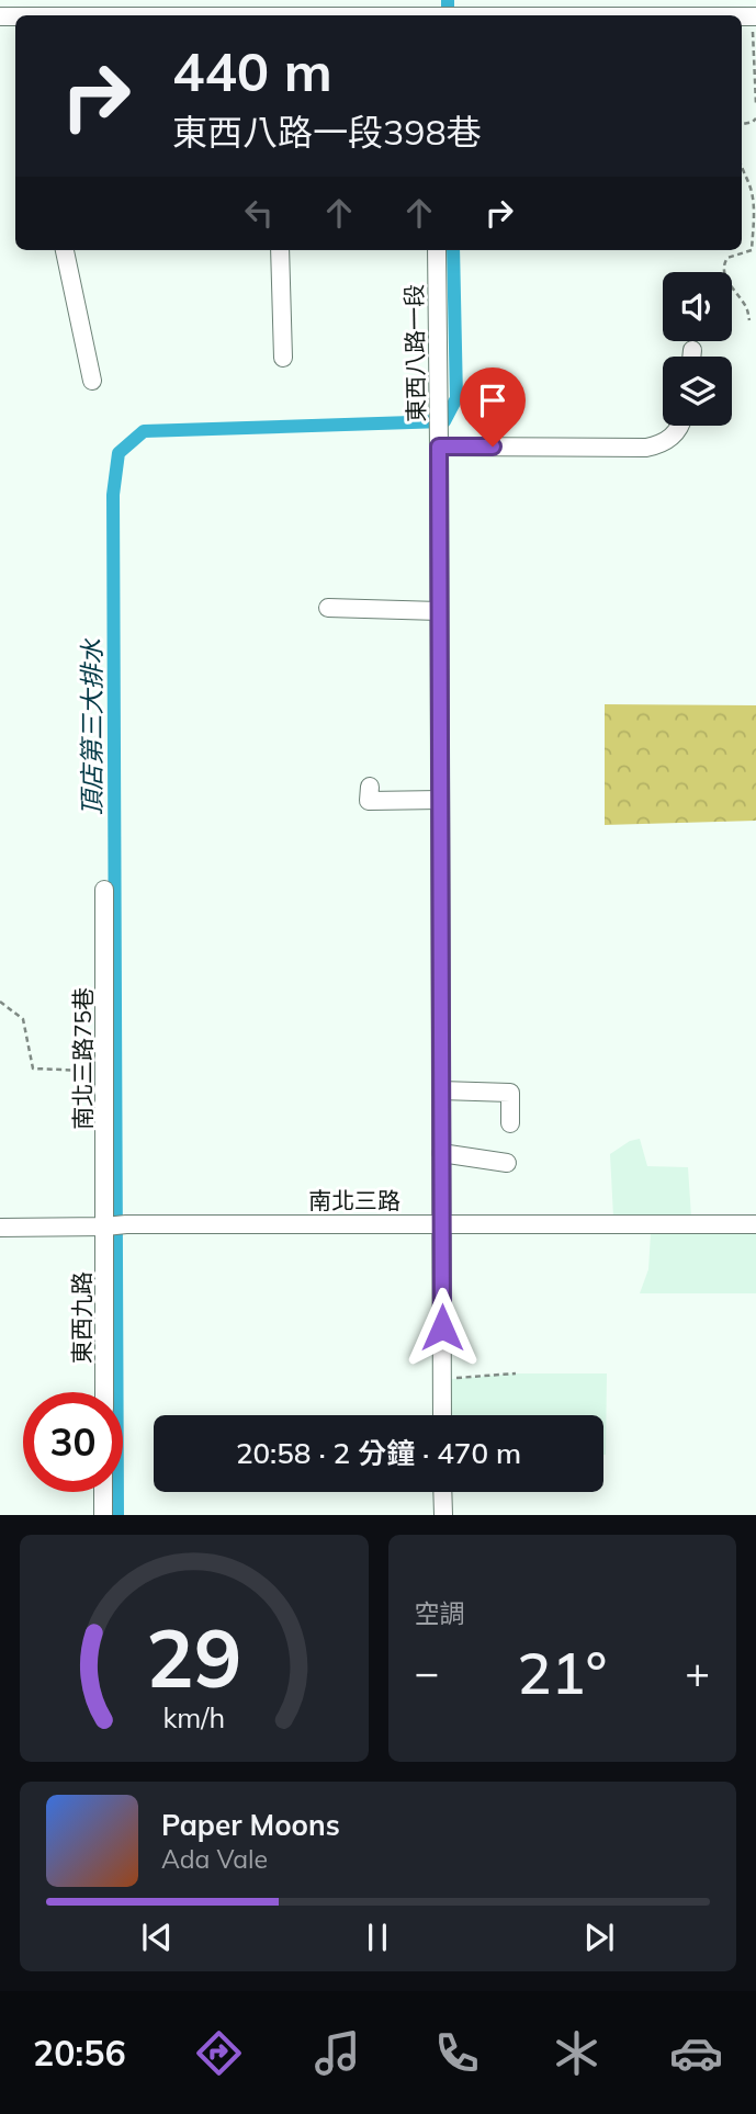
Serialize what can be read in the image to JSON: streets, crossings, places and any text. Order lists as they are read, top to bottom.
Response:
{
  "streets": {
    "street": [
      "東西八路一段",
      "南北三路75巷",
      "南北三路",
      "東西九路"
    ]
  },
  "crossings": [
    ["東西八路一段", "南北三路"],
    ["南北三路75巷", "南北三路"],
    ["南北三路75巷", "東西九路"],
    ["南北三路", "東西九路"]
  ],
  "water": ["頂店第三大排水"],
  "page": {
    "turn": ["440 m", "東西八路一段398巷"],
    "limit": "30",
    "trip": "20:58 · 2 分鐘 · 470 m",
    "tile": "空調",
    "heat": ["−", "21°", "+"],
    "song": ["Paper Moons", "Ada Vale"],
    "tabs": "20:56",
    "gauge": ["29", "km/h"]
  }
}
